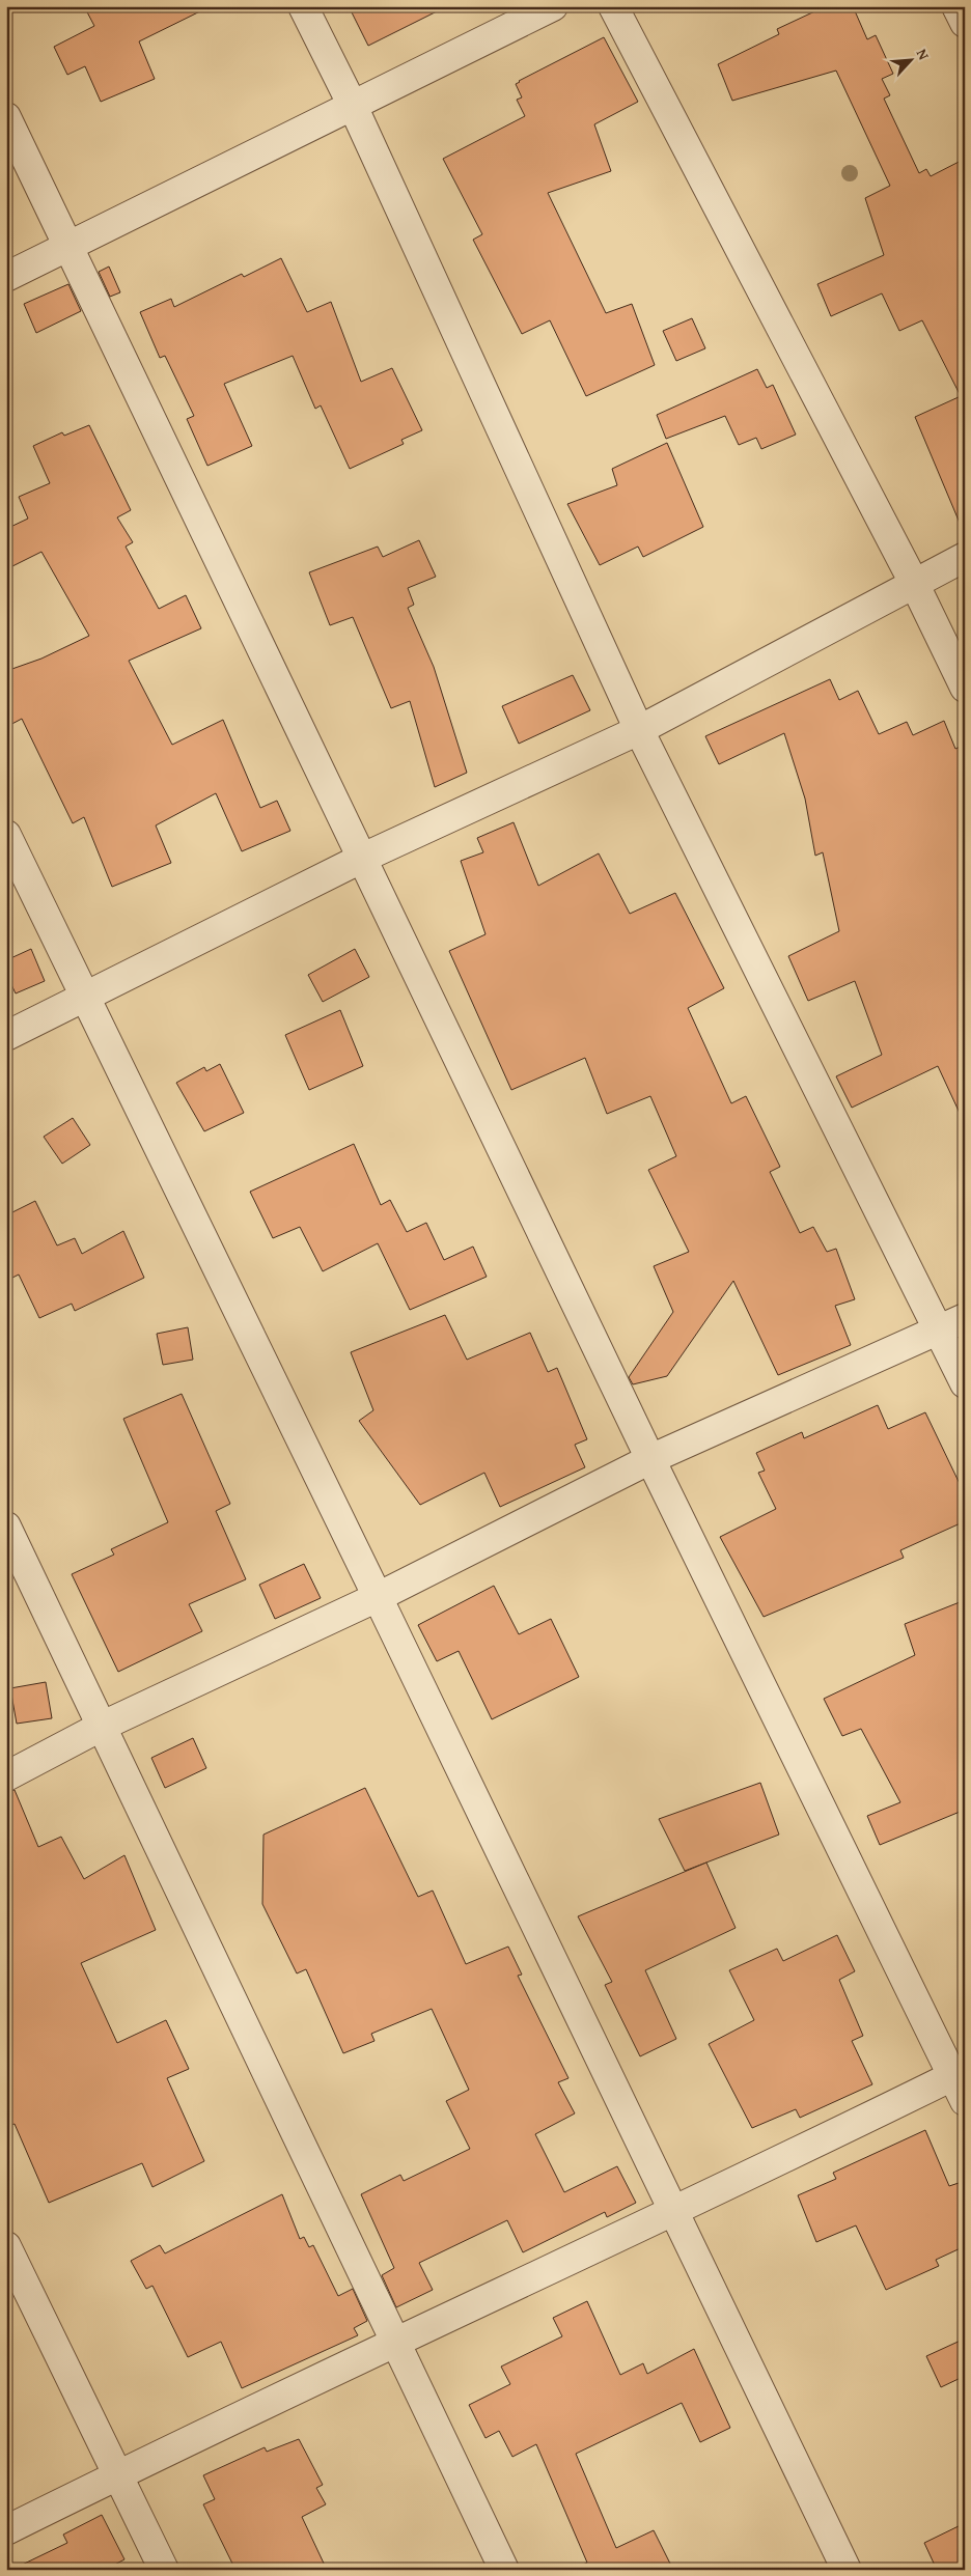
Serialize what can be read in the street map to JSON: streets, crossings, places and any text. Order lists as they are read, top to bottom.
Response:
{
  "north": "top right"
}
